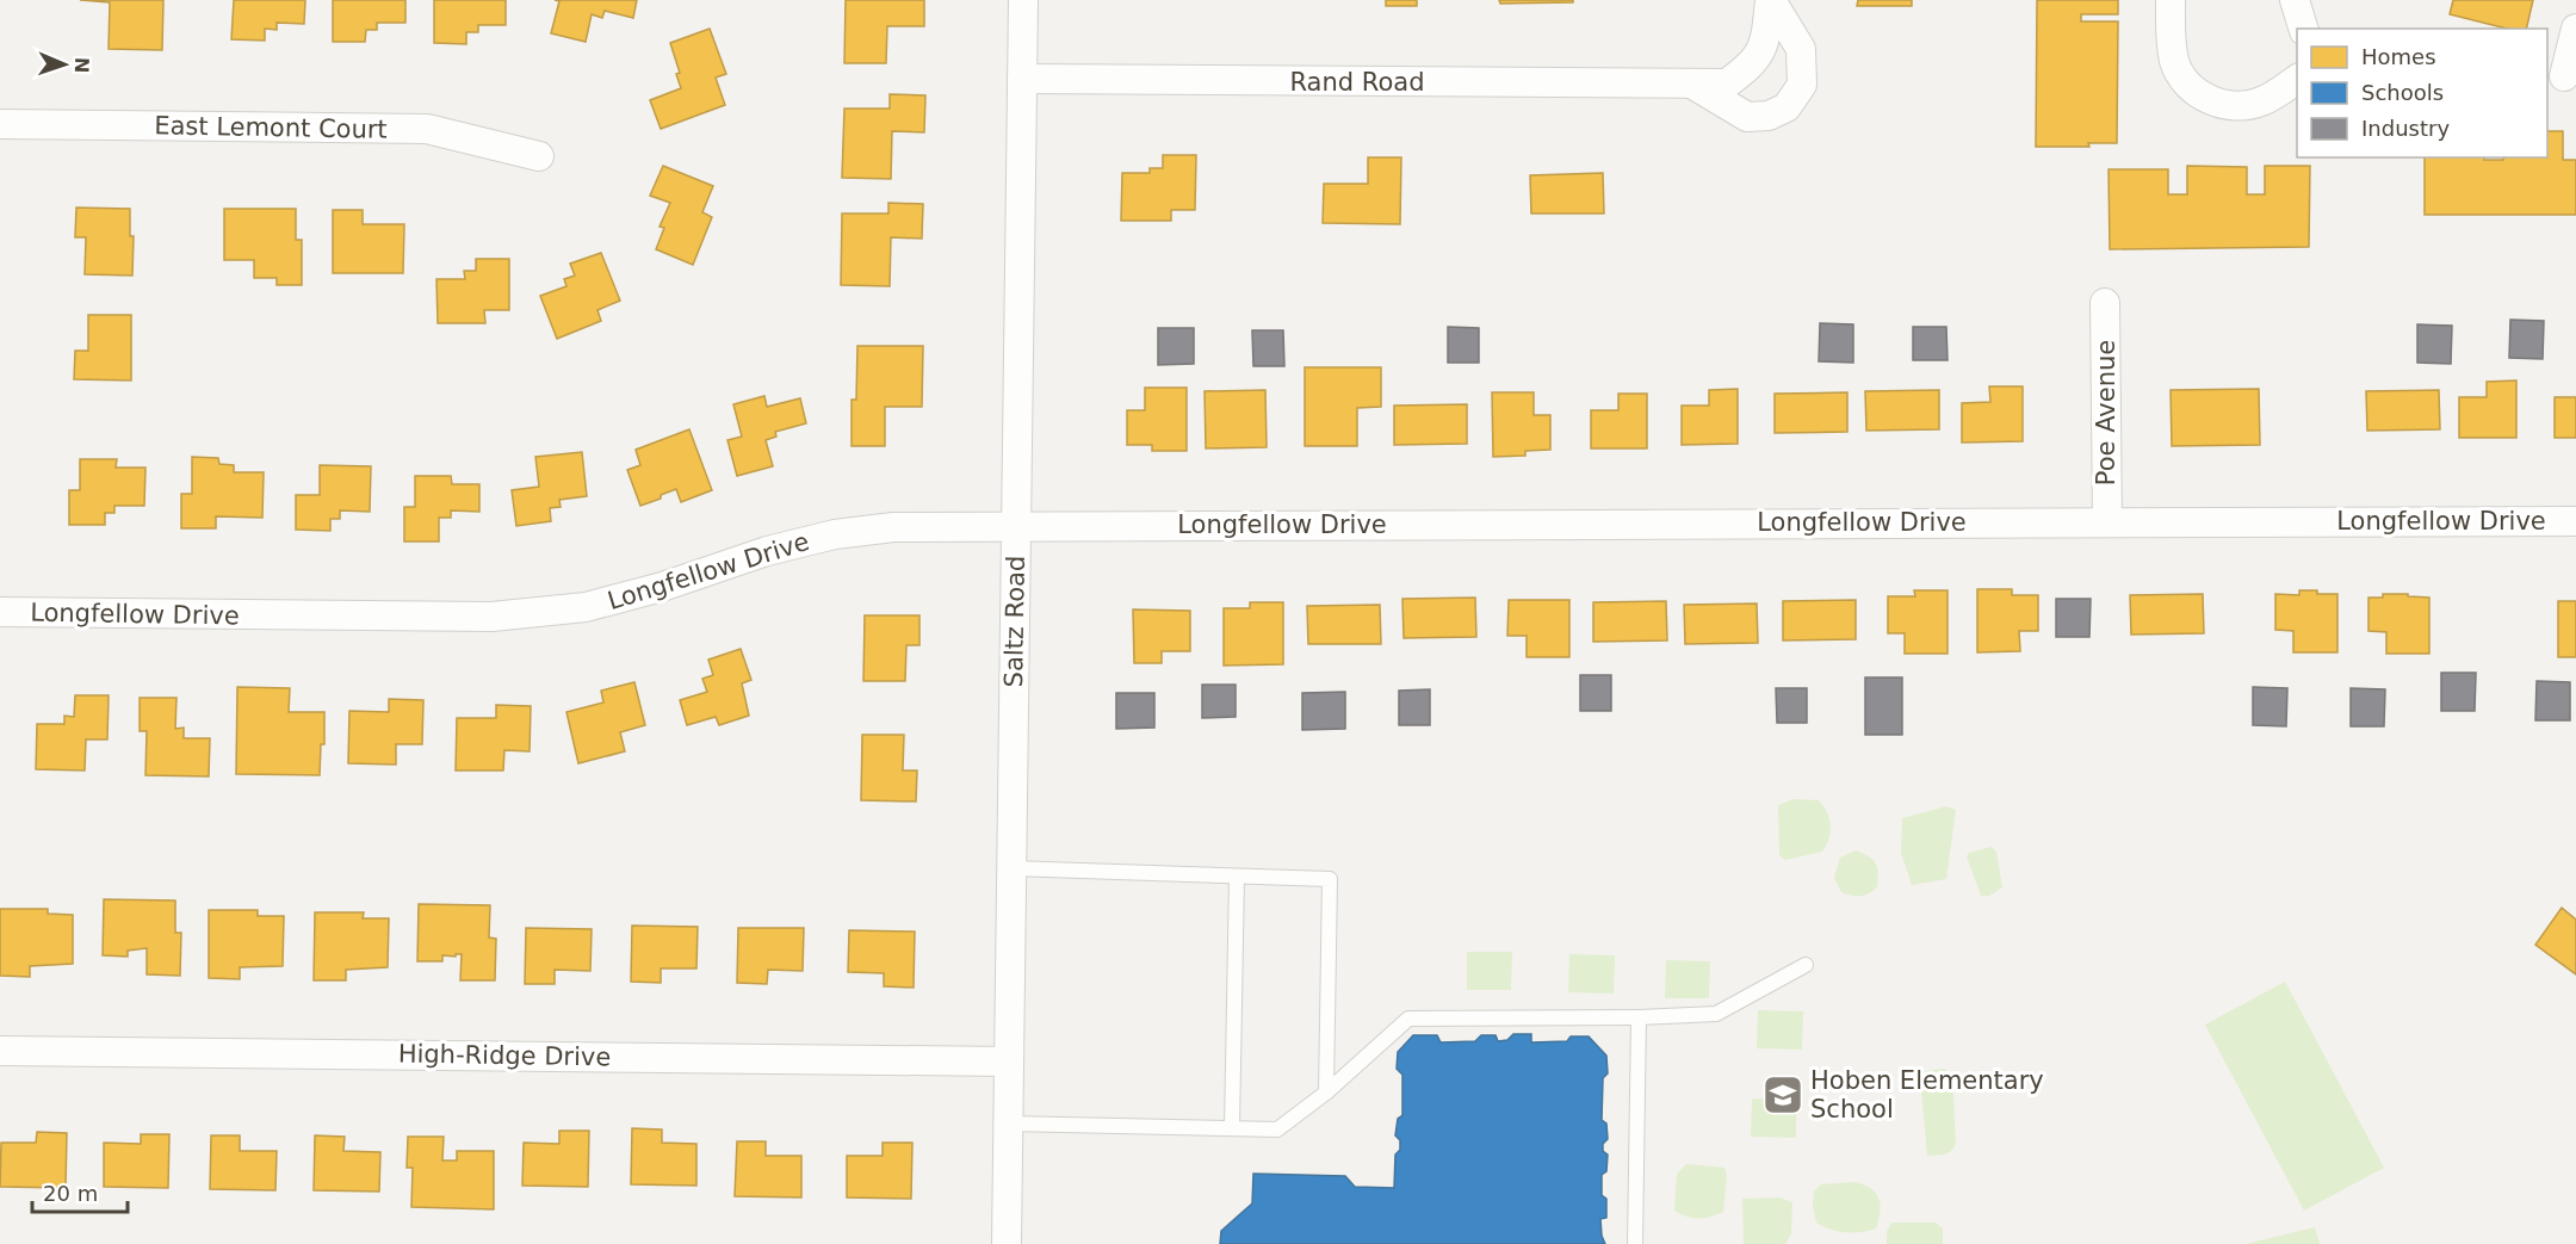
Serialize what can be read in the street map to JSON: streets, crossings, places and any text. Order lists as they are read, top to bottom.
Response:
{
  "streets": {
    "street": [
      "Rand Road",
      "East Lemont Court",
      "Poe Avenue",
      "Longfellow Drive",
      "Saltz Road",
      "High-Ridge Drive"
    ]
  },
  "crossings": [
    ["Rand Road", "Saltz Road"],
    ["Poe Avenue", "Longfellow Drive"],
    ["Longfellow Drive", "Saltz Road"],
    ["Saltz Road", "High-Ridge Drive"]
  ],
  "places": {
    "school or university": ["Hoben Elementary School"]
  },
  "legend": ["Homes", "Schools", "Industry"],
  "scale_bar": "20 m",
  "north": "right"
}
